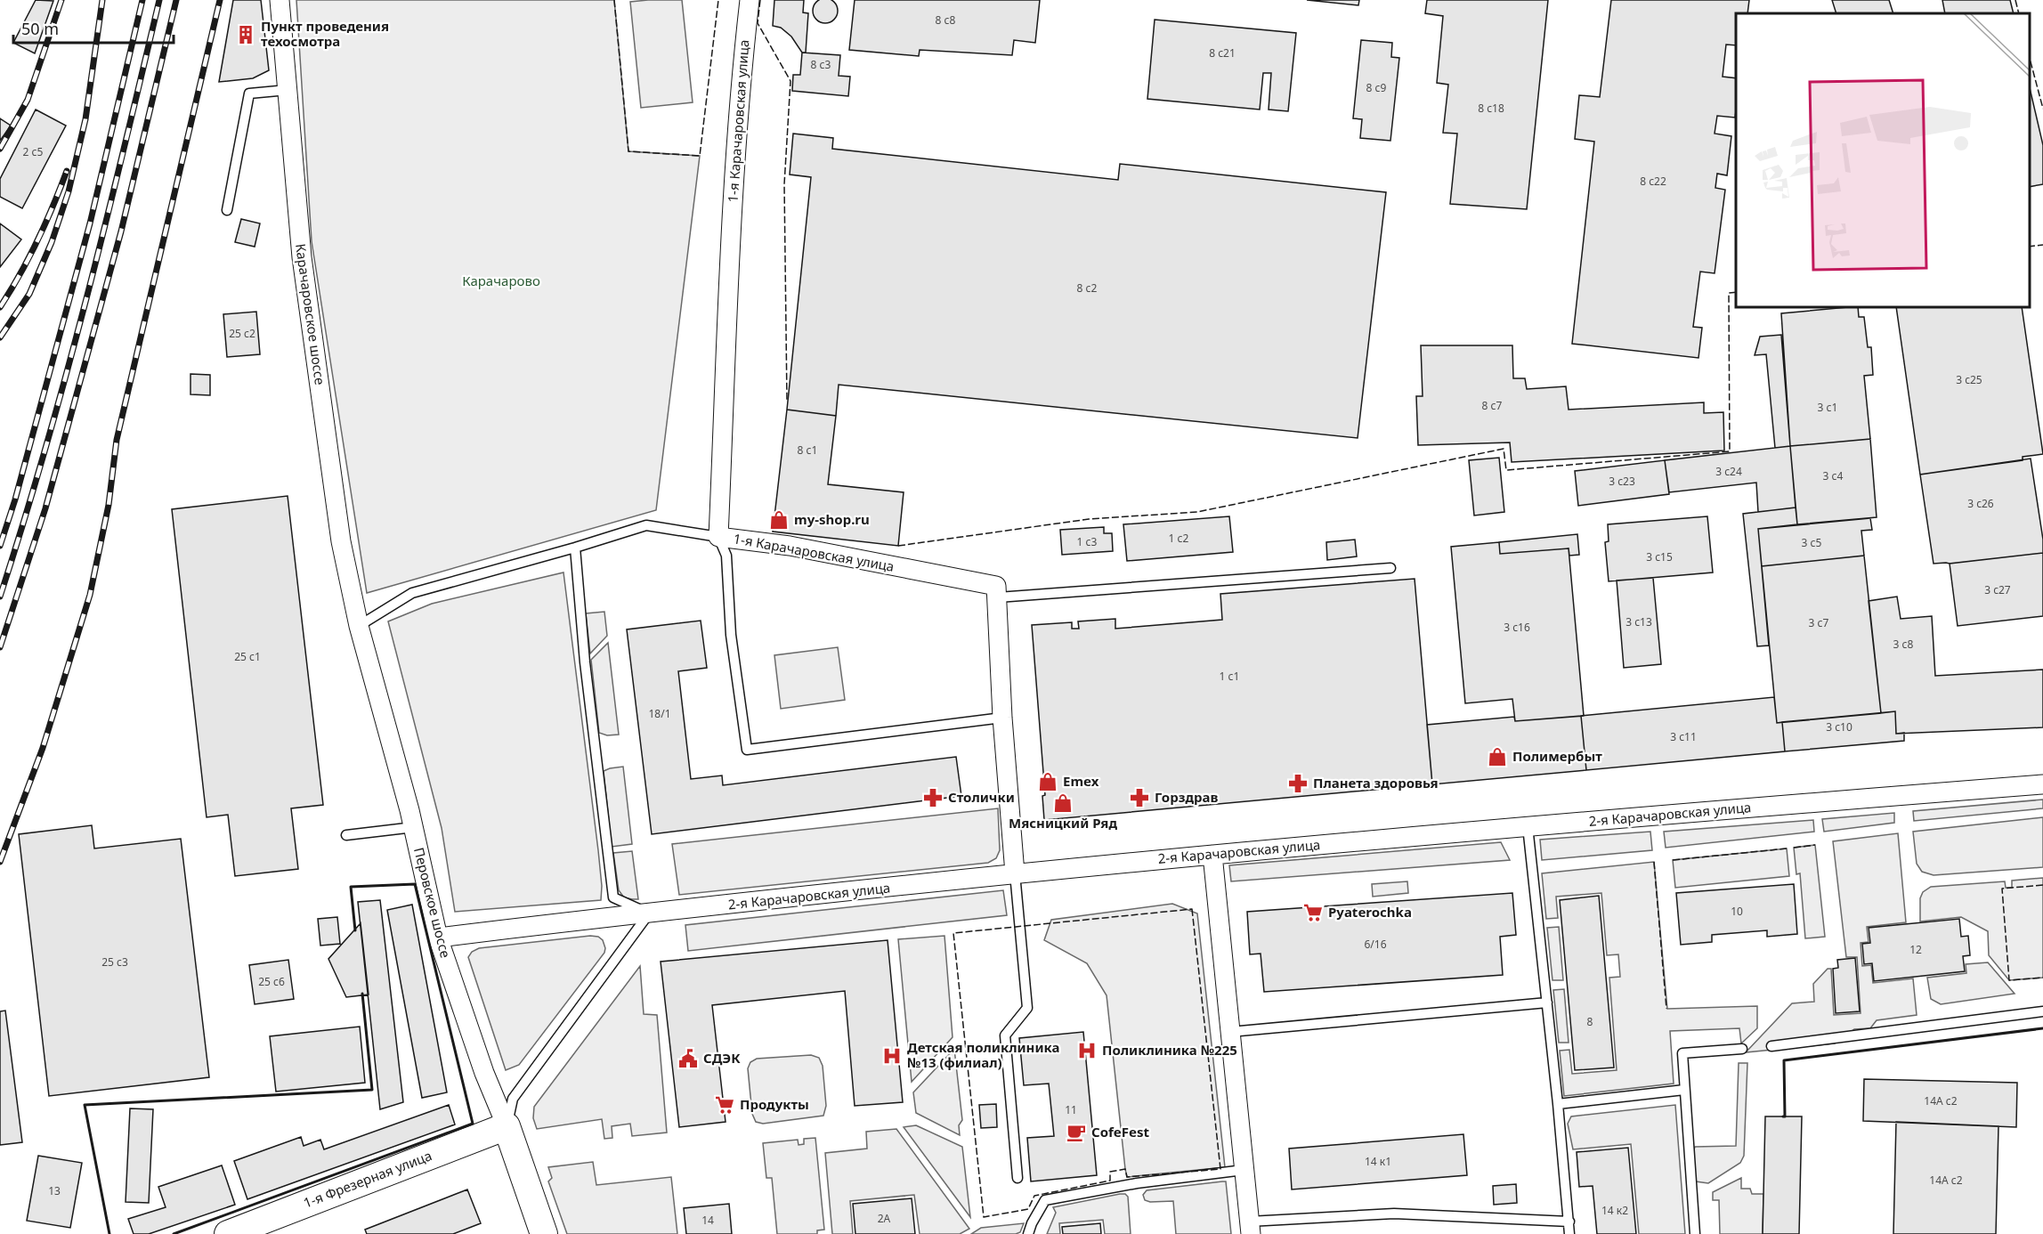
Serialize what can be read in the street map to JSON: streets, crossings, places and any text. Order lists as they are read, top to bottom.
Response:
{
  "streets": {
    "street": [
      "1-я Карачаровская улица",
      "Карачаровское шоссе",
      "2-я Карачаровская улица",
      "Перовское шоссе",
      "1-я Фрезерная улица"
    ]
  },
  "crossings": [
    ["Карачаровское шоссе", "Перовское шоссе"],
    ["2-я Карачаровская улица", "Перовское шоссе"],
    ["Перовское шоссе", "1-я Фрезерная улица"]
  ],
  "parks": ["Карачарово"],
  "places": {
    "building": ["Пункт проведения техосмотра"],
    "shop": [
      "my-shop.ru",
      "Полимербыт",
      "Emex",
      "Мясницкий Ряд"
    ],
    "pharmacy": ["Планета здоровья", "Столички", "Горздрав"],
    "supermarket": ["Pyaterochka", "Продукты"],
    "hospital": ["Поликлиника №225", "Детская поликлиника №13 (филиал)"],
    "public building": ["СДЭК"],
    "cafe": ["CofeFest"]
  },
  "house_numbers": [
    "8 с8",
    "8 с21",
    "8 с3",
    "8 с9",
    "8 с18",
    "2 с5",
    "8 с22",
    "8 с2",
    "25 с2",
    "3 c25",
    "8 с7",
    "3 с1",
    "8 с1",
    "3 с24",
    "3 с4",
    "3 с23",
    "3 c26",
    "1 с2",
    "1 с3",
    "3 с5",
    "3 с15",
    "3 c27",
    "3 с13",
    "3 с7",
    "3 с16",
    "3 с8",
    "25 с1",
    "1 с1",
    "18/1",
    "3 с10",
    "3 с11",
    "10",
    "6/16",
    "12",
    "25 с3",
    "25 с6",
    "8",
    "14А с2",
    "11",
    "14 к1",
    "14А с2",
    "13",
    "14 к2",
    "2А",
    "14"
  ],
  "scale_bar": "50 m"
}
